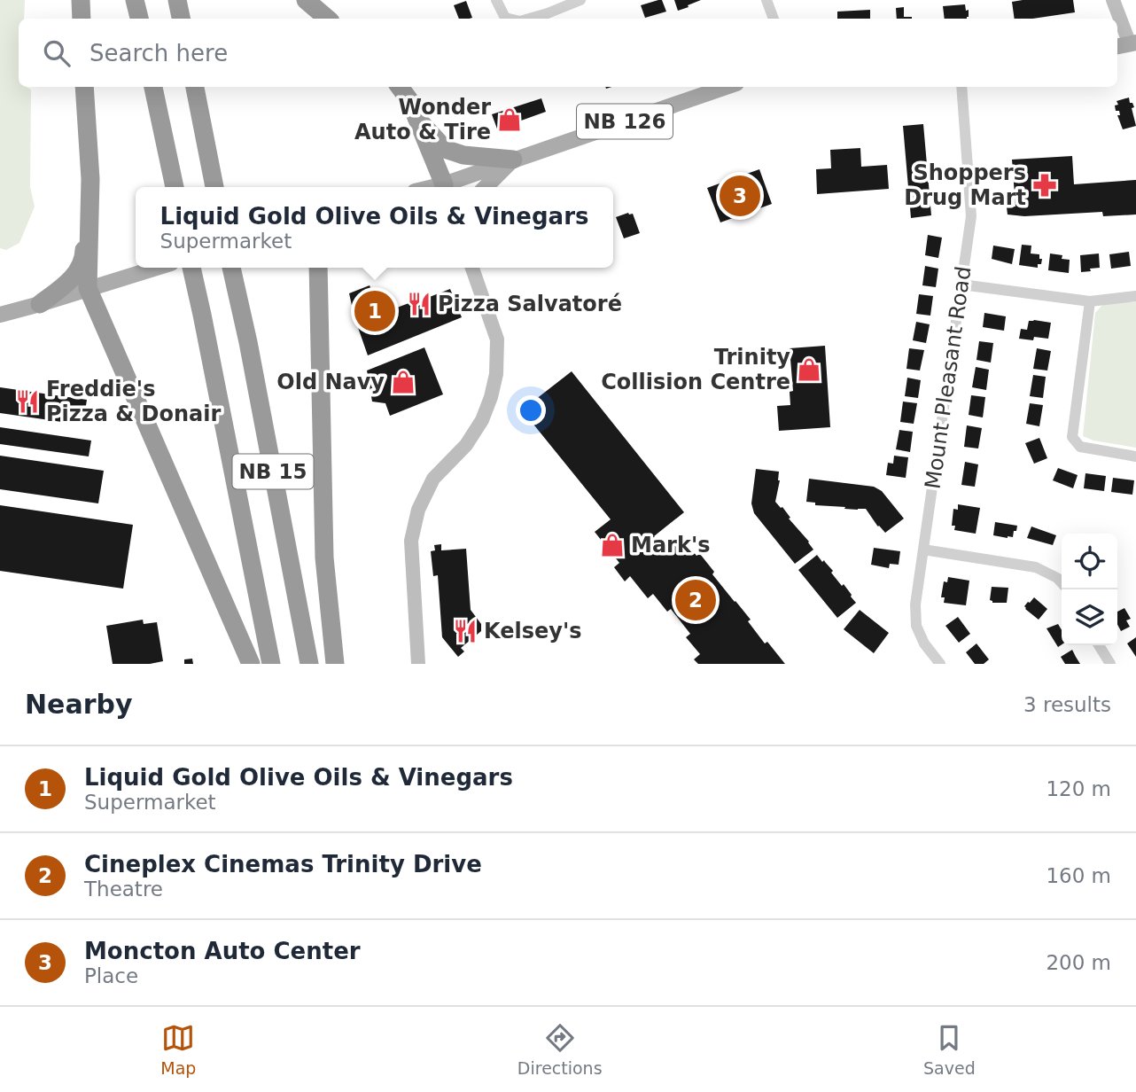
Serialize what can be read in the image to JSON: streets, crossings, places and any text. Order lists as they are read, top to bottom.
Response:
{
  "streets": {
    "highway": ["NB 15"],
    "main road": ["NB 126"],
    "street": ["Mount Pleasant Road"]
  },
  "places": {
    "shop": [
      "Wonder Auto & Tire",
      "Trinity Collision Centre",
      "Old Navy",
      "Mark's"
    ],
    "pharmacy": ["Shoppers Drug Mart"],
    "restaurant": ["Pizza Salvatoré", "Freddie's Pizza & Donair", "Kelsey's"]
  },
  "page": {
    "search": "Search here",
    "pins": ["3", "1", "2"],
    "popup": ["Liquid Gold Olive Oils & Vinegars", "Supermarket"],
    "heading": ["Nearby", "3 results"],
    "list": [
      {
        "mark": "1",
        "name": "Liquid Gold Olive Oils & Vinegars",
        "note": "Supermarket",
        "value": "120 m"
      },
      {
        "mark": "2",
        "name": "Cineplex Cinemas Trinity Drive",
        "note": "Theatre",
        "value": "160 m"
      },
      {
        "mark": "3",
        "name": "Moncton Auto Center",
        "note": "Place",
        "value": "200 m"
      }
    ],
    "nav": ["Map", "Directions", "Saved"]
  }
}
